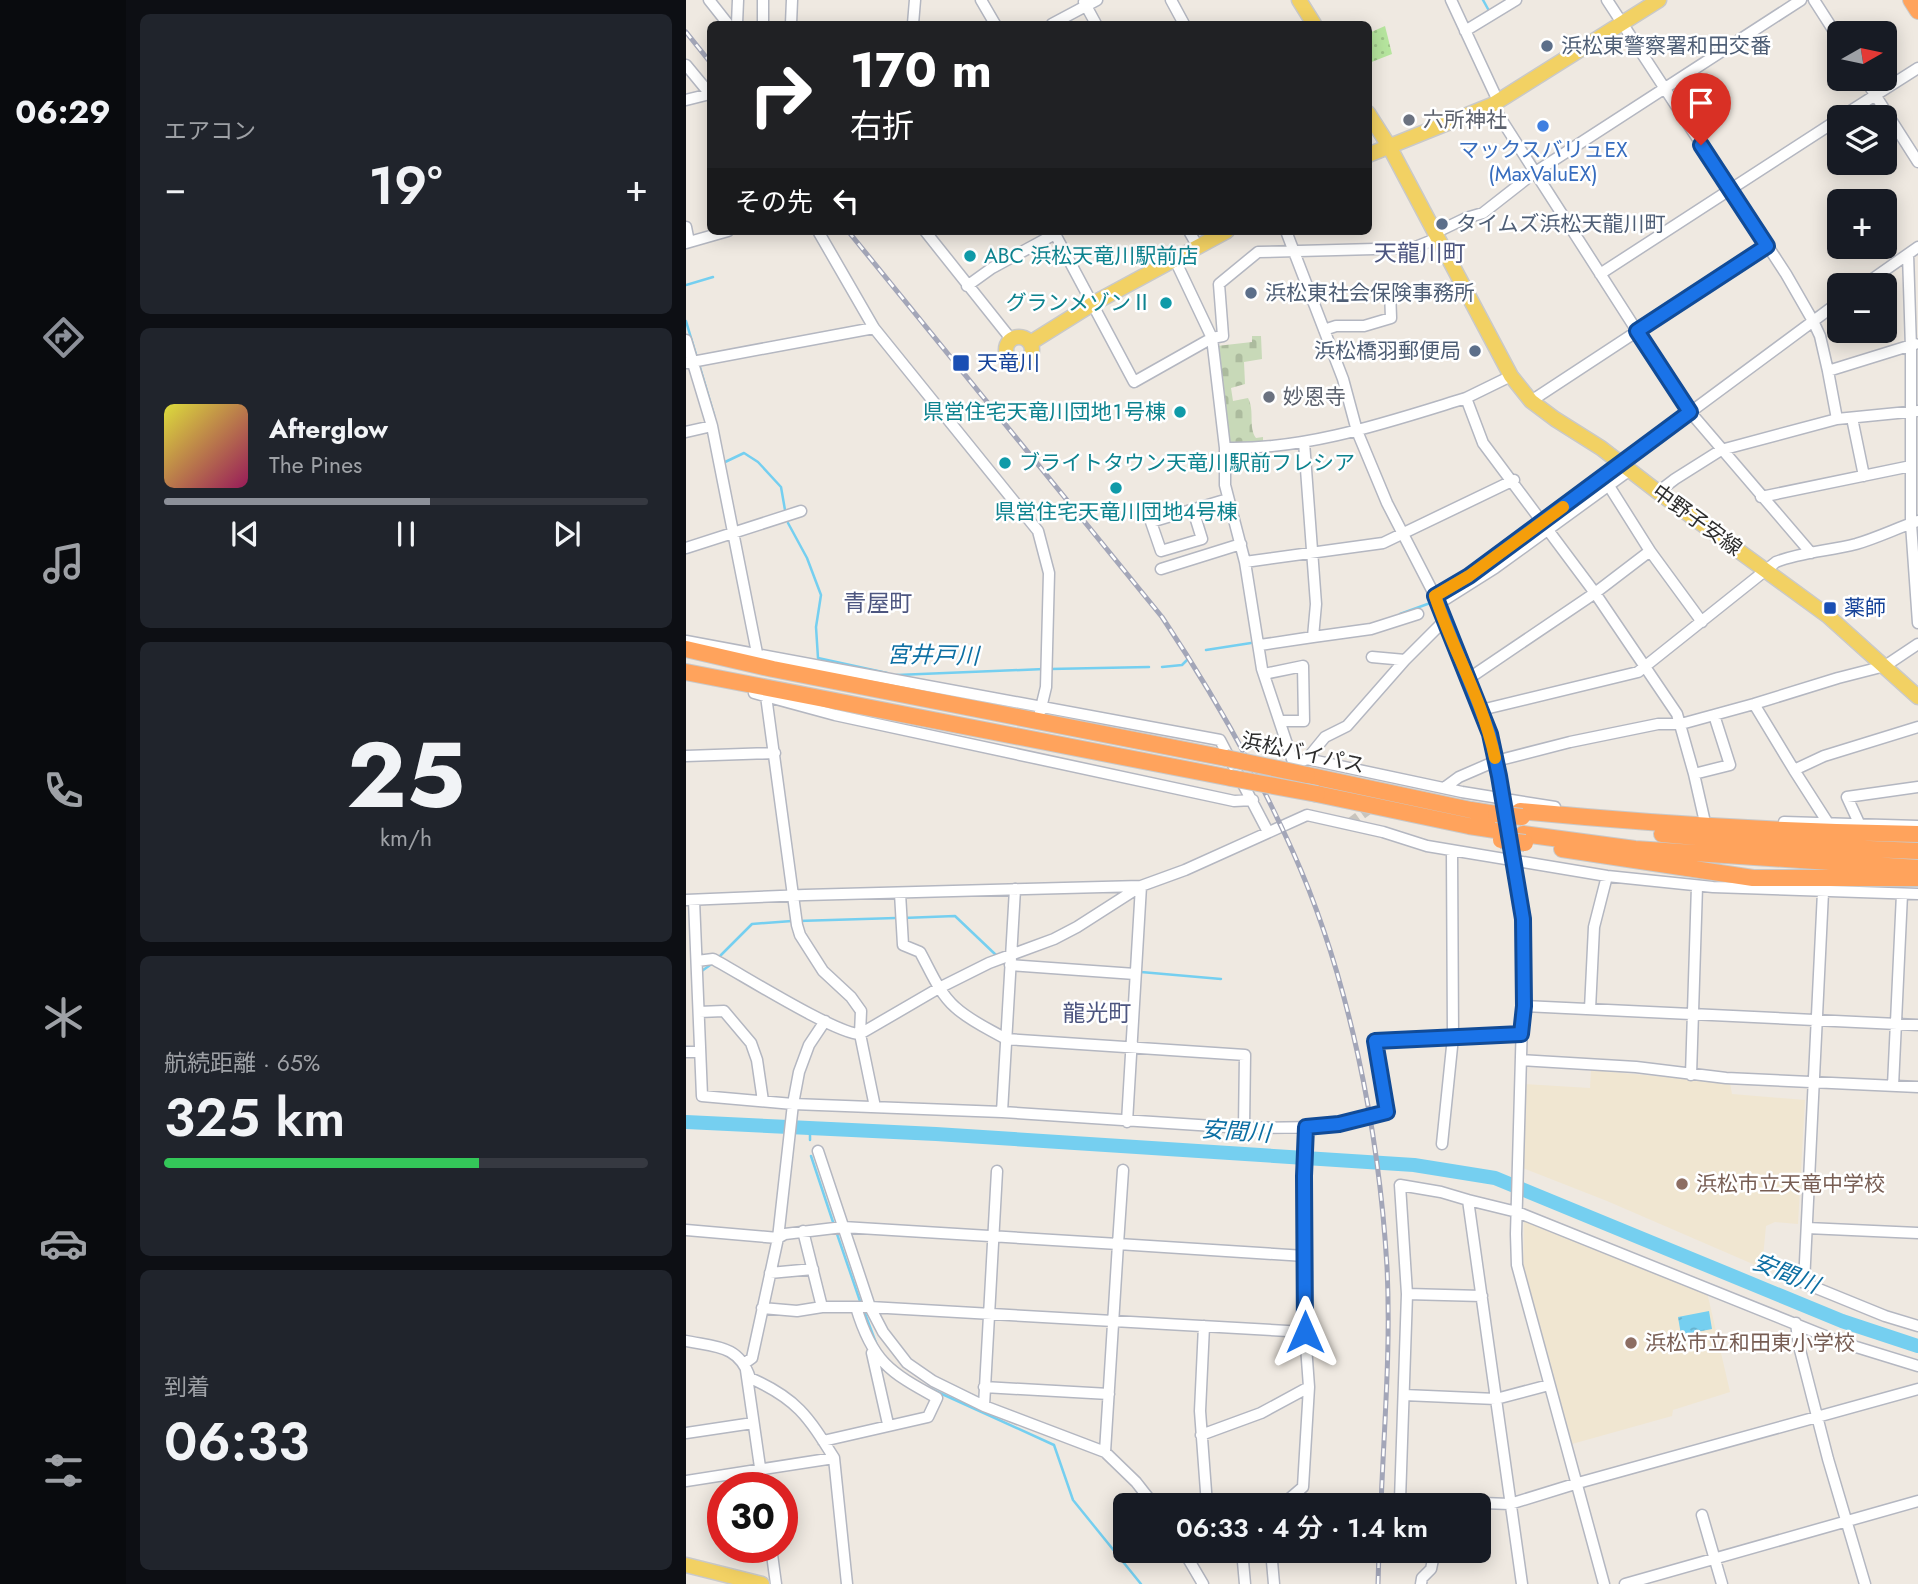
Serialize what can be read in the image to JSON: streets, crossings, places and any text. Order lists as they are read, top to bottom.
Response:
{
  "streets": {
    "highway": ["浜松バイパス"],
    "main road": ["中野子安線"]
  },
  "districts": ["天龍川町", "青屋町", "龍光町"],
  "water": ["宮井戸川", "安間川"],
  "places": {
    "other": [
      "浜松東警察署和田交番",
      "六所神社",
      "マックスバリュEX (MaxValuEX)",
      "タイムズ浜松天龍川町",
      "ABC 浜松天竜川駅前店",
      "浜松東社会保険事務所",
      "グランメゾンⅡ",
      "浜松橋羽郵便局",
      "妙恩寺",
      "県営住宅天竜川団地１号棟",
      "ブライトタウン天竜川駅前フレシア",
      "県営住宅天竜川団地4号棟",
      "浜松市立天竜中学校",
      "浜松市立和田東小学校"
    ],
    "transit": ["天竜川", "薬師"]
  },
  "north": "right",
  "page": {
    "tabs": "06:29",
    "tile": [
      "エアコン",
      ["25", "km/h"],
      ["航続距離 · 65%", "325 km"],
      ["到着", "06:33"]
    ],
    "map_buttons": ["+", "−"],
    "turn": ["170 m", "右折"],
    "heat": ["−", "19°", "+"],
    "then": "その先",
    "song": ["Afterglow", "The Pines"],
    "limit": "30",
    "trip": "06:33 · 4 分 · 1.4 km"
  }
}
